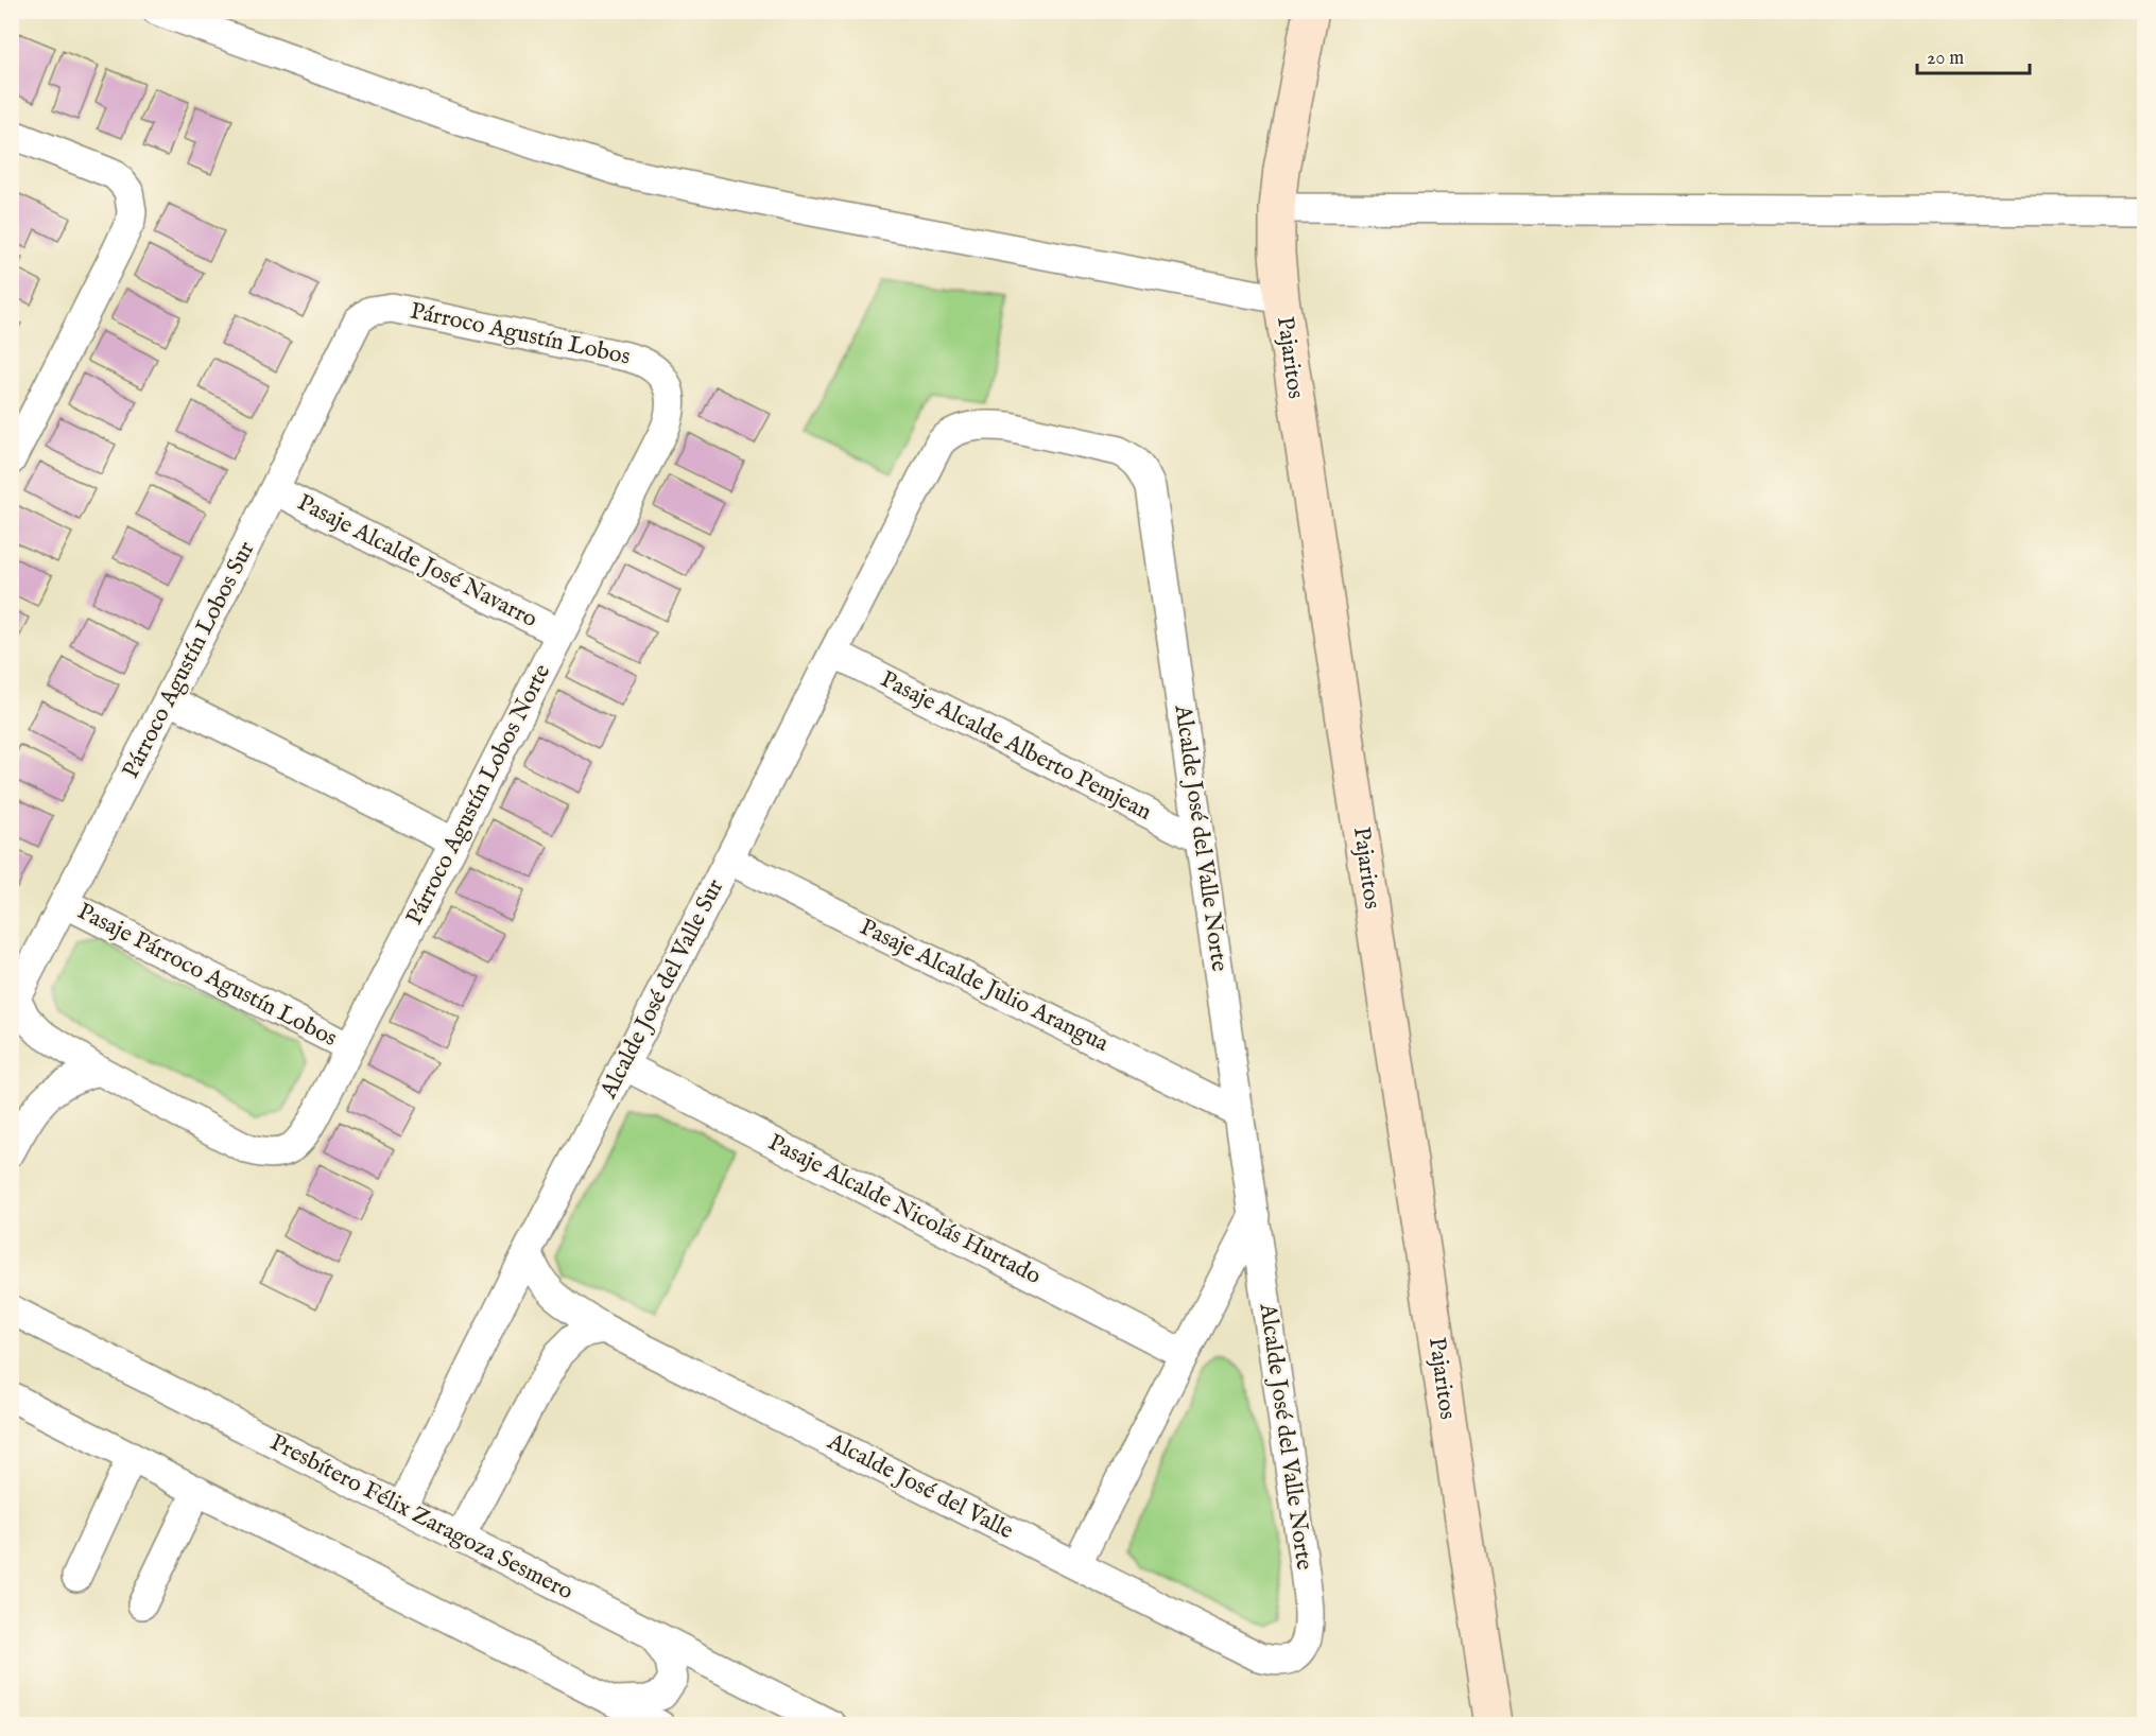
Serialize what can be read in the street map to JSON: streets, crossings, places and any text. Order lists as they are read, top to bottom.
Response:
{
  "streets": {
    "street": [
      "Párroco Agustín Lobos",
      "Pajaritos",
      "Pasaje Alcalde José Navarro",
      "Párroco Agustín Lobos Sur",
      "Pasaje Alcalde Alberto Pemjean",
      "Párroco Agustín Lobos Norte",
      "Alcalde José del Valle Norte",
      "Pasaje Párroco Agustín Lobos",
      "Pasaje Alcalde Julio Arangua",
      "Alcalde José del Valle Sur",
      "Pasaje Alcalde Nicolás Hurtado",
      "Alcalde José del Valle",
      "Presbítero Félix Zaragoza Sesmero"
    ]
  },
  "crossings": [
    ["Párroco Agustín Lobos", "Párroco Agustín Lobos Sur"],
    ["Párroco Agustín Lobos", "Párroco Agustín Lobos Norte"],
    ["Pasaje Alcalde José Navarro", "Párroco Agustín Lobos Sur"],
    ["Pasaje Alcalde José Navarro", "Párroco Agustín Lobos Norte"],
    ["Párroco Agustín Lobos Sur", "Pasaje Párroco Agustín Lobos"],
    ["Pasaje Alcalde Alberto Pemjean", "Alcalde José del Valle Norte"],
    ["Pasaje Alcalde Alberto Pemjean", "Alcalde José del Valle Sur"],
    ["Párroco Agustín Lobos Norte", "Pasaje Párroco Agustín Lobos"],
    ["Alcalde José del Valle Norte", "Pasaje Alcalde Julio Arangua"],
    ["Alcalde José del Valle Norte", "Alcalde José del Valle Sur"],
    ["Alcalde José del Valle Norte", "Alcalde José del Valle"],
    ["Pasaje Alcalde Julio Arangua", "Alcalde José del Valle Sur"],
    ["Alcalde José del Valle Sur", "Pasaje Alcalde Nicolás Hurtado"],
    ["Alcalde José del Valle Sur", "Alcalde José del Valle"],
    ["Alcalde José del Valle Sur", "Presbítero Félix Zaragoza Sesmero"]
  ],
  "scale_bar": "20 m"
}
